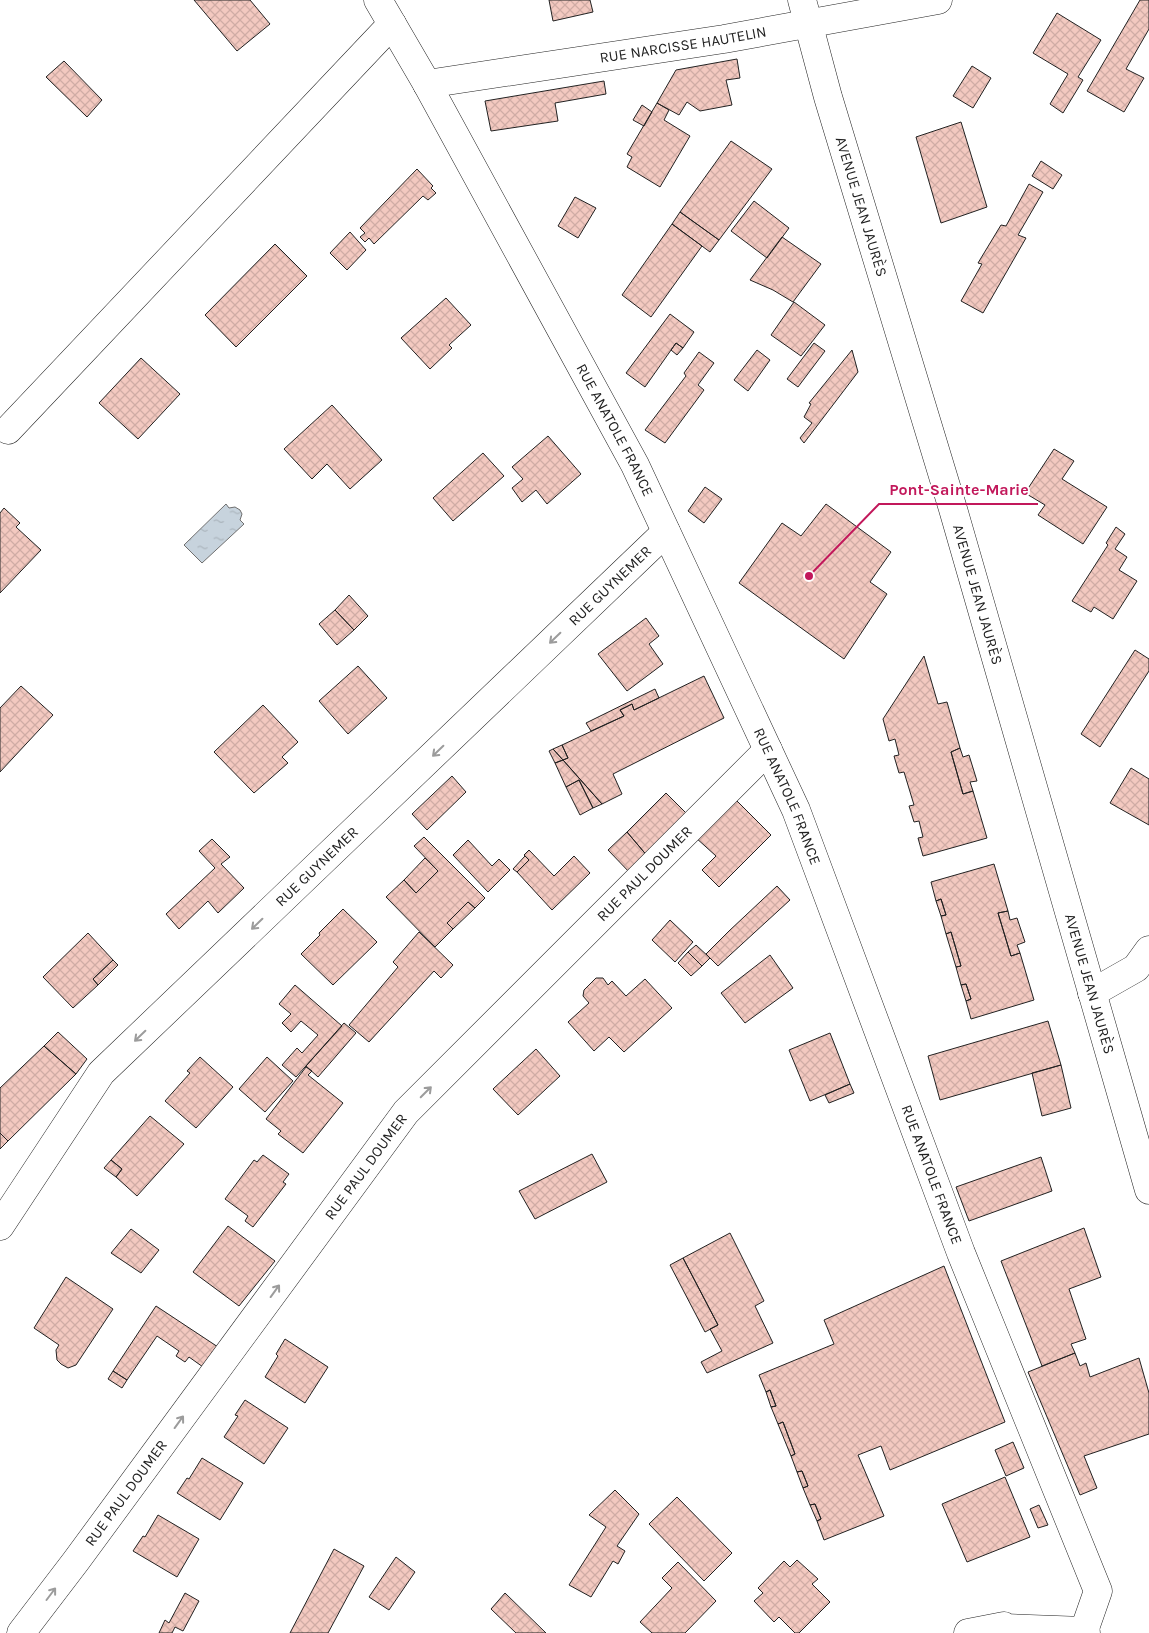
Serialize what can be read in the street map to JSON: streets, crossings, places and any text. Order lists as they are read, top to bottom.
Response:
{
  "streets": {
    "street": [
      "RUE NARCISSE HAUTELIN",
      "AVENUE JEAN JAURÈS",
      "RUE ANATOLE FRANCE",
      "RUE GUYNEMER",
      "RUE PAUL DOUMER"
    ]
  },
  "crossings": [
    ["RUE NARCISSE HAUTELIN", "AVENUE JEAN JAURÈS"],
    ["RUE NARCISSE HAUTELIN", "RUE ANATOLE FRANCE"],
    ["RUE ANATOLE FRANCE", "RUE GUYNEMER"],
    ["RUE ANATOLE FRANCE", "RUE PAUL DOUMER"]
  ],
  "one_way": ["RUE GUYNEMER", "RUE PAUL DOUMER"],
  "places": ["Pont-Sainte-Marie"]
}
